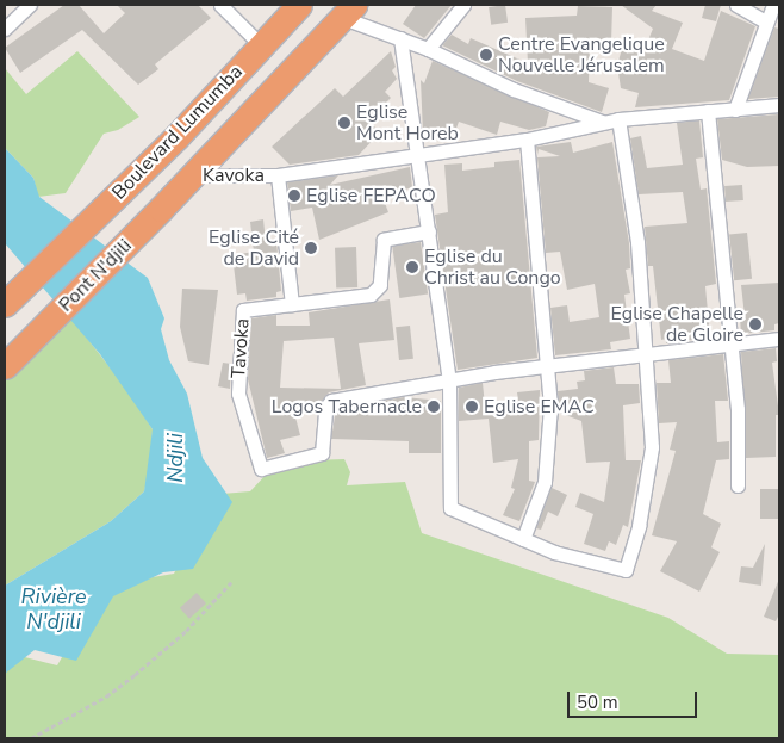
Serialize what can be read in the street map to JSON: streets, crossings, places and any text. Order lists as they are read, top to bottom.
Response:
{
  "streets": {
    "highway": ["Boulevard Lumumba", "Pont N'djili"],
    "street": ["Kavoka", "Tavoka"]
  },
  "crossings": [
    ["Boulevard Lumumba", "Kavoka"],
    ["Boulevard Lumumba", "Pont N'djili"]
  ],
  "water": ["Ndjili", "Rivière N'djili"],
  "places": [
    "Centre Evangelique Nouvelle Jérusalem",
    "Eglise Mont Horeb",
    "Eglise FEPACO",
    "Eglise Cité de David",
    "Eglise du Christ au Congo",
    "Eglise Chapelle de Gloire",
    "Logos Tabernacle",
    "Eglise EMAC"
  ],
  "scale_bar": "50 m"
}
